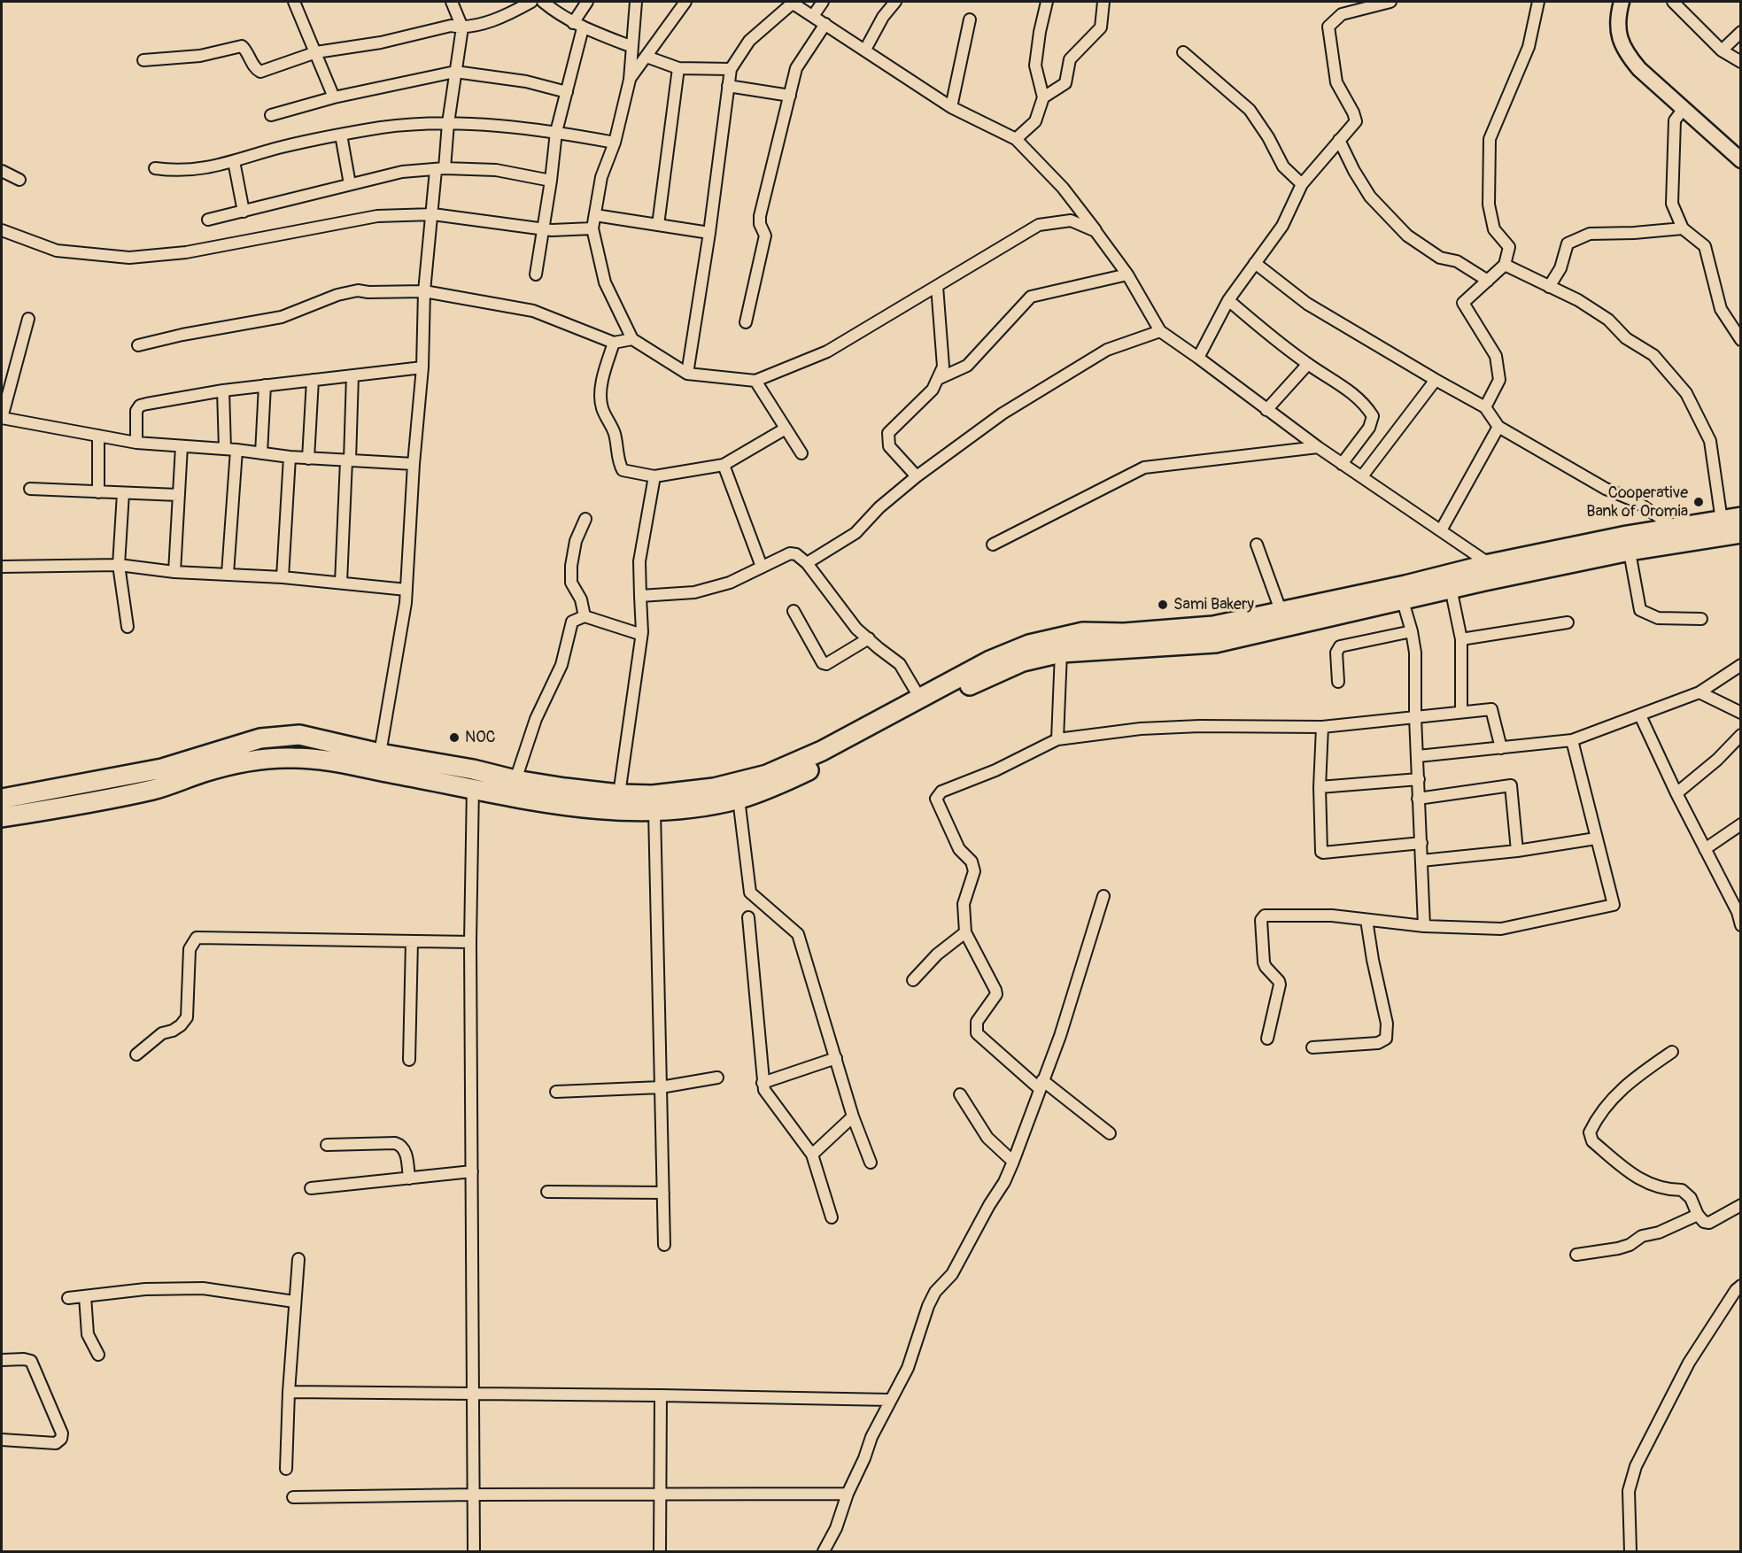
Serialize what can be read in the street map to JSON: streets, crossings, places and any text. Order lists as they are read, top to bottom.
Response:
{
  "places": ["Cooperative Bank of Oromia", "Sami Bakery", "NOC"]
}
